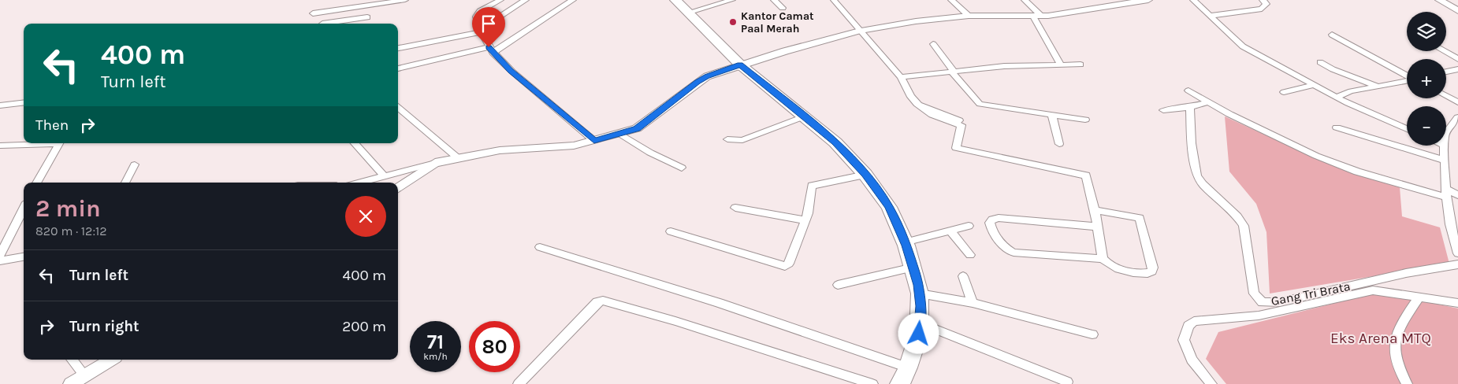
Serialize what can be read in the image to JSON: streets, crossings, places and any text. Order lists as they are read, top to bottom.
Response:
{
  "streets": {
    "street": ["Gang Tri Brata"]
  },
  "parks": ["Eks Arena MTQ"],
  "places": ["Kantor Camat Paal Merah"],
  "page": {
    "map_buttons": ["+", "−"],
    "turn": ["400 m", "Turn left"],
    "then": "Then",
    "heading": ["2 min", "820 m · 12:12"],
    "list": [
      {
        "name": "Turn left",
        "value": "400 m"
      },
      {
        "name": "Turn right",
        "value": "200 m"
      }
    ],
    "speed": "71 km/h",
    "limit": "80"
  }
}
